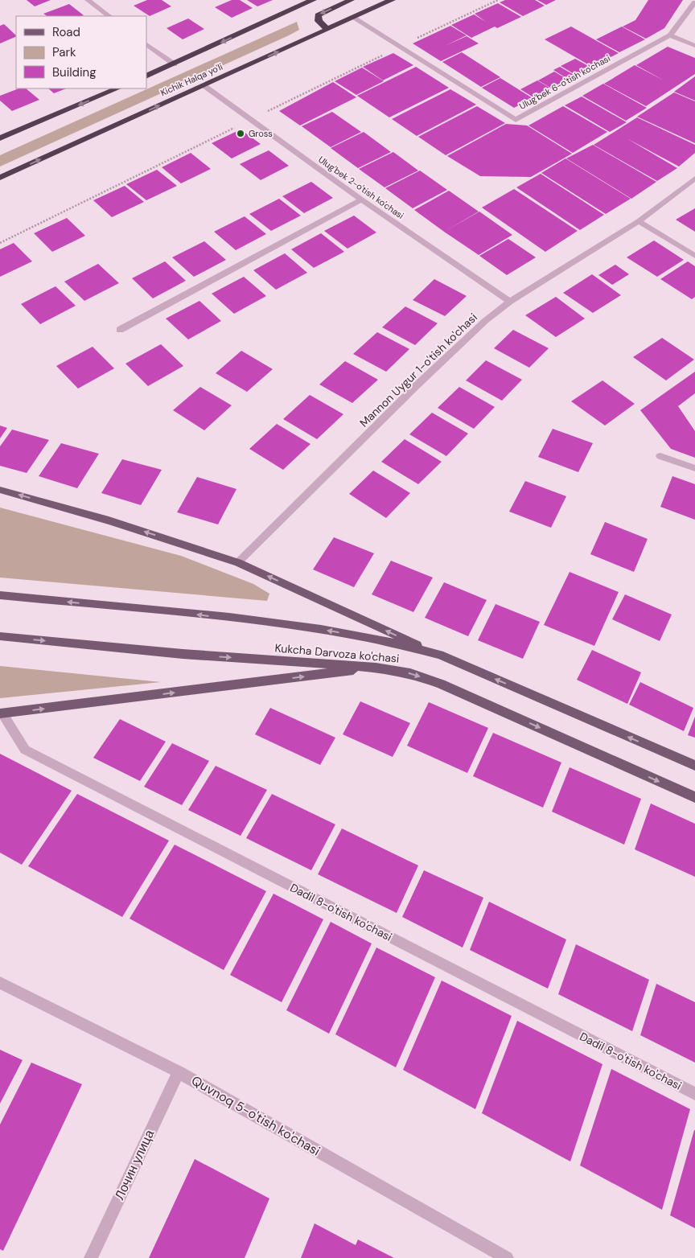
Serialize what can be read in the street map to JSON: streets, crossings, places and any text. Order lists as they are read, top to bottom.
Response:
{
  "streets": {
    "highway": ["Kichik Halqa yo'li"],
    "main road": ["Kukcha Darvoza ko'chasi"],
    "street": [
      "Ulug'bek 6-o'tish ko'chasi",
      "Ulug'bek 2-o'tish ko'chasi",
      "Mannon Uygur 1-o'tish ko'chasi",
      "Dadil 8-o'tish ko'chasi",
      "Quvnoq 5-o'tish ko'chasi",
      "Лочин улица"
    ]
  },
  "crossings": [
    ["Kichik Halqa yo'li", "Ulug'bek 6-o'tish ko'chasi"],
    ["Kichik Halqa yo'li", "Ulug'bek 2-o'tish ko'chasi"],
    ["Ulug'bek 2-o'tish ko'chasi", "Mannon Uygur 1-o'tish ko'chasi"],
    ["Quvnoq 5-o'tish ko'chasi", "Лочин улица"]
  ],
  "places": ["Gross"],
  "legend": ["Road", "Park", "Building"]
}
